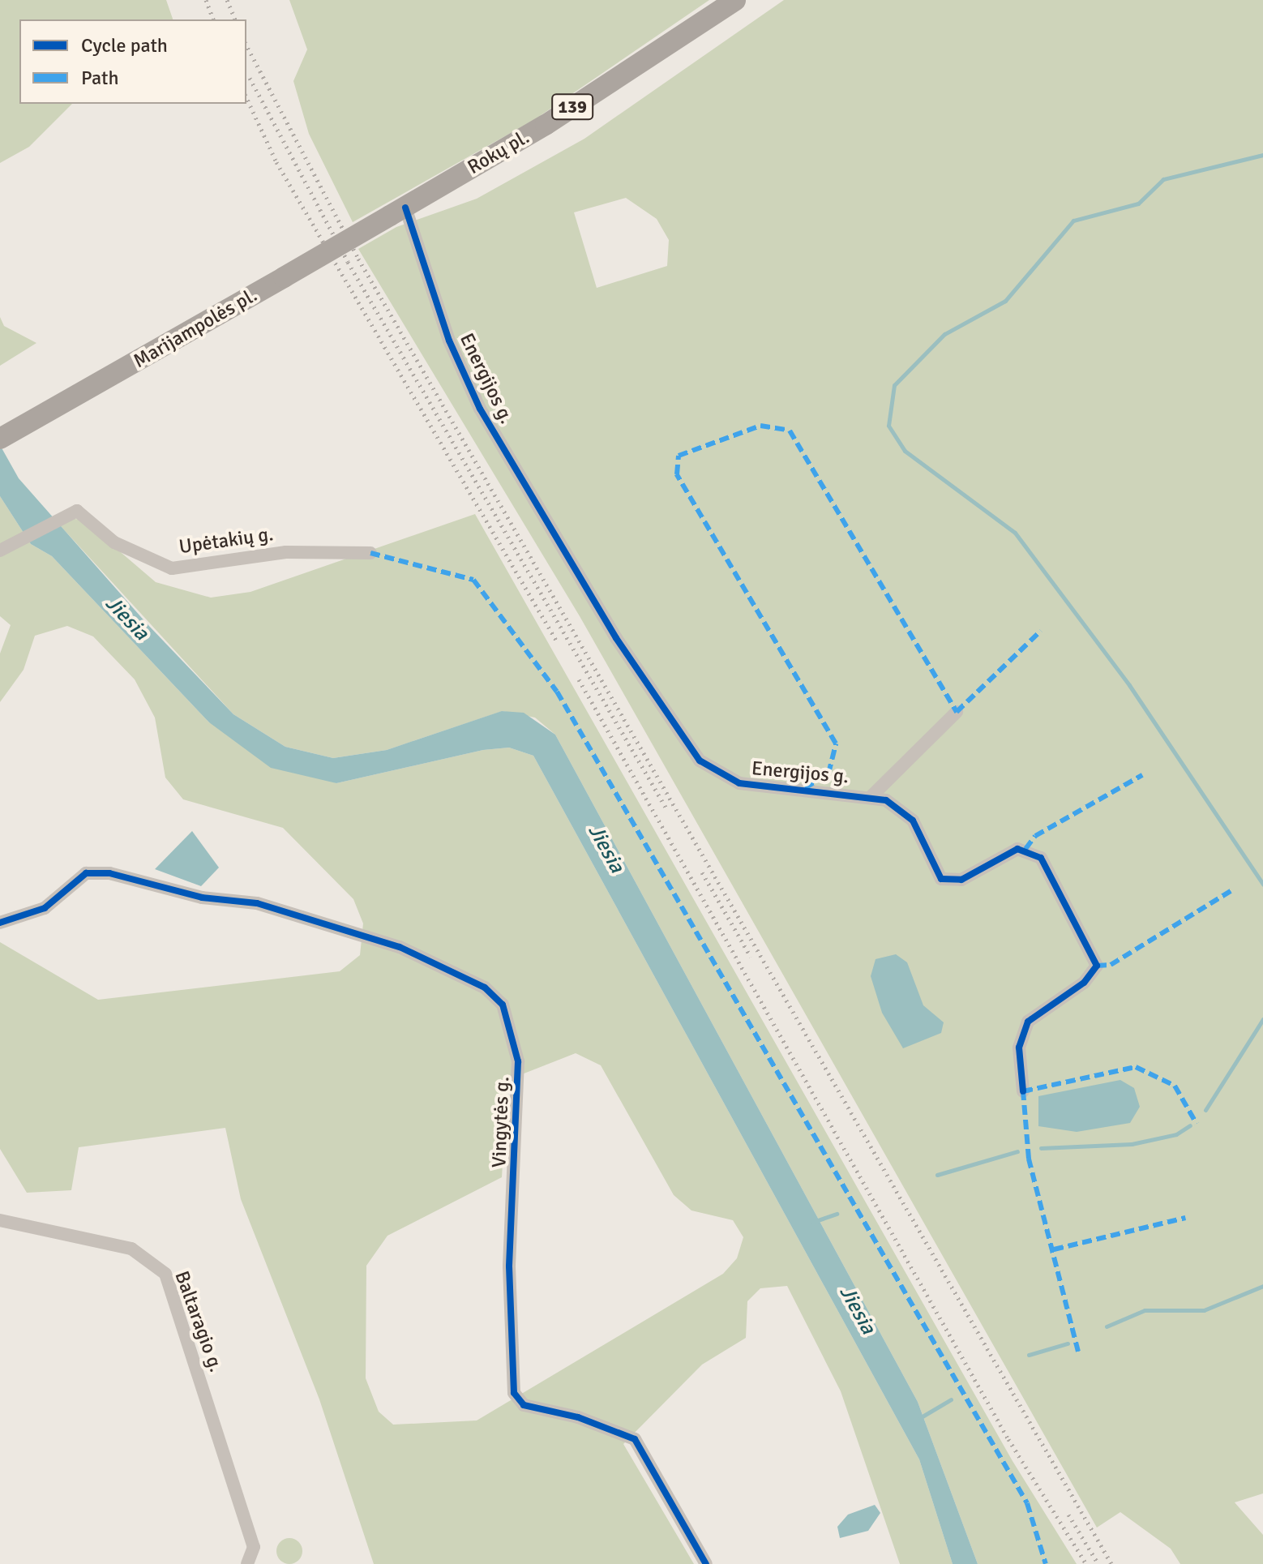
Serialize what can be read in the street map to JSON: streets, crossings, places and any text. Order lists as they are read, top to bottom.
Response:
{
  "streets": {
    "main road": ["139", "Rokų pl.", "Marijampolės pl."],
    "street": [
      "Energijos g.",
      "Upėtakių g.",
      "Vingytės g.",
      "Baltaragio g."
    ]
  },
  "crossings": [
    ["Rokų pl.", "Marijampolės pl."],
    ["Rokų pl.", "Energijos g."],
    ["Marijampolės pl.", "Energijos g."]
  ],
  "water": ["Jiesia"],
  "legend": ["Cycle path", "Path"]
}
